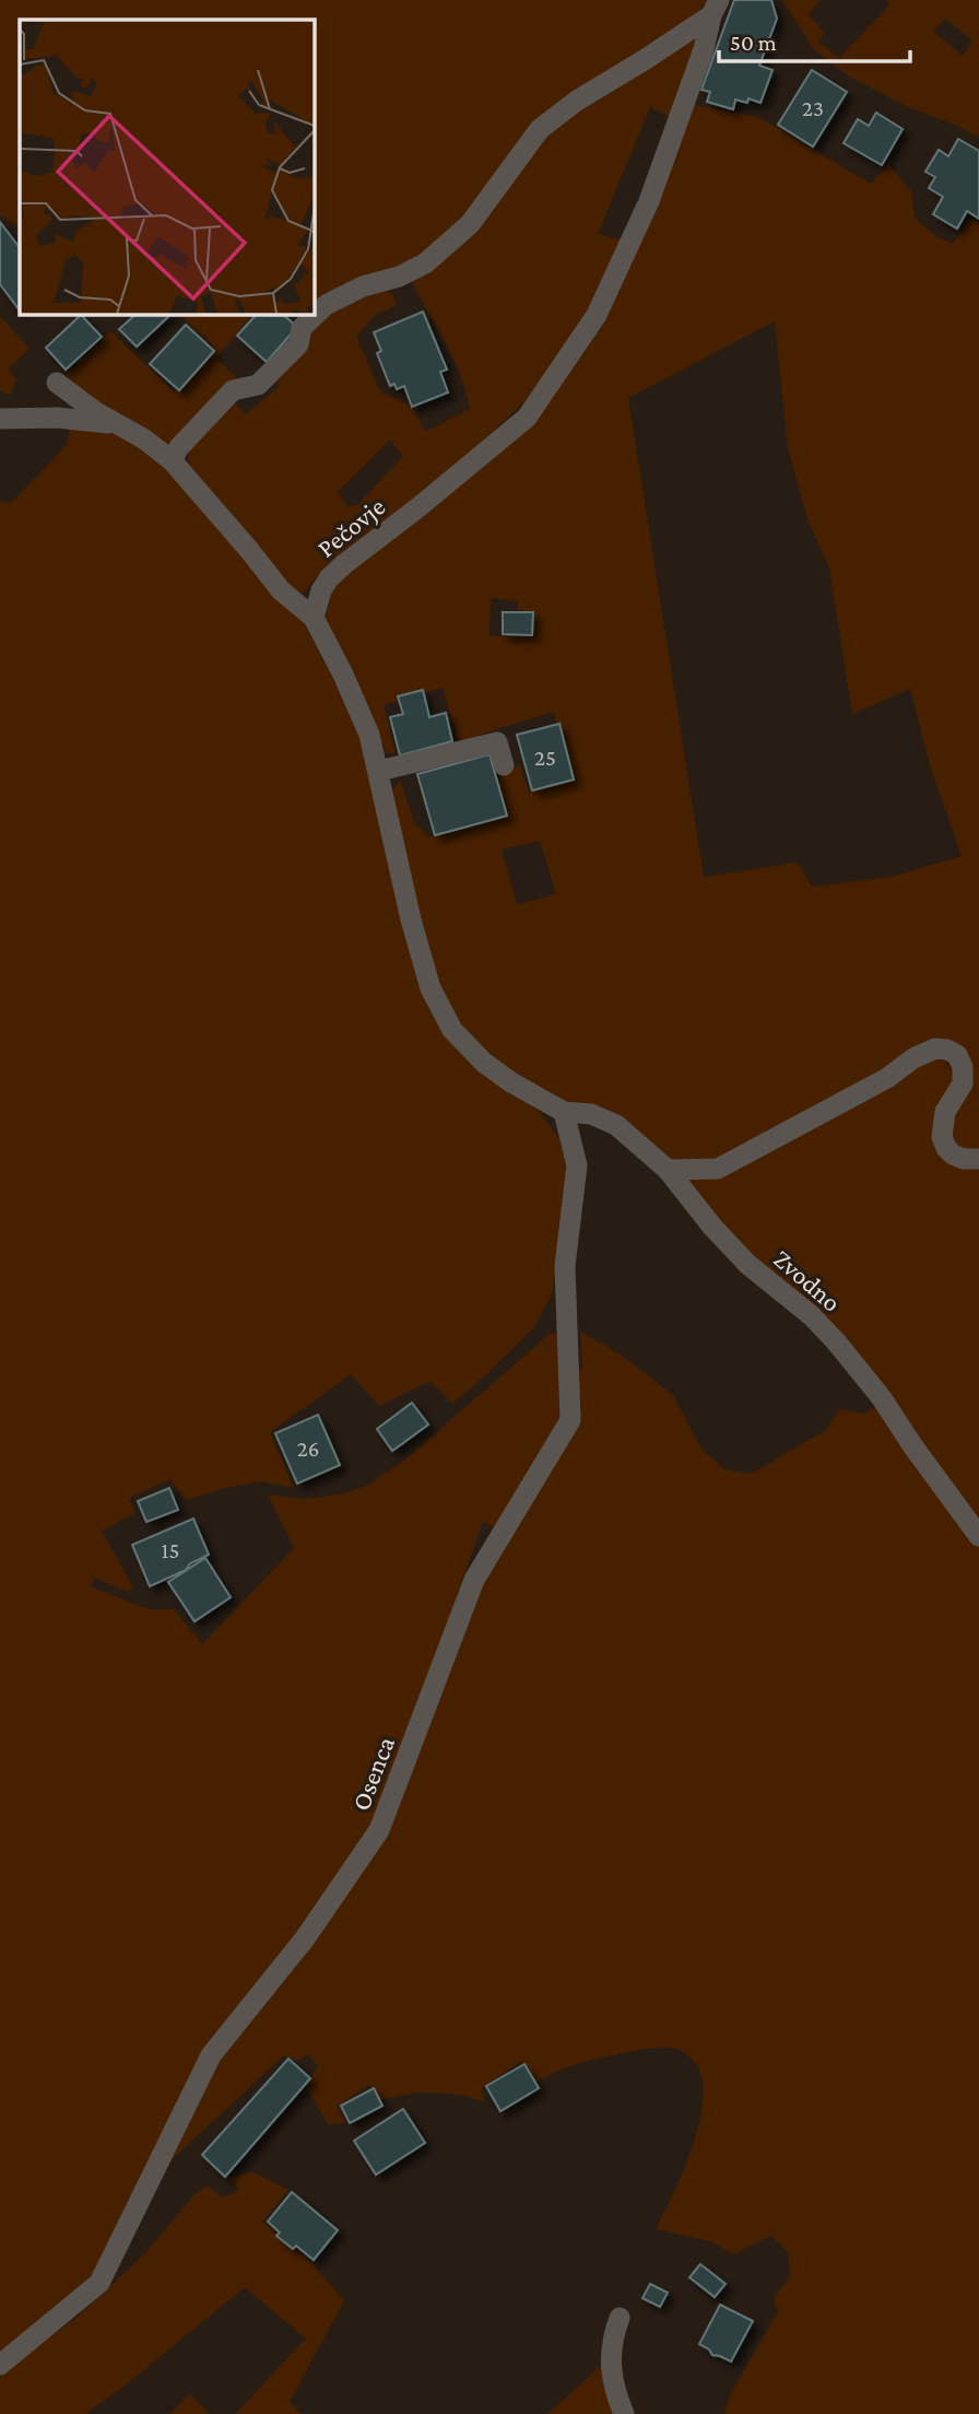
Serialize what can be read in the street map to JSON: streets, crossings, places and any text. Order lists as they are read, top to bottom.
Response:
{
  "streets": {
    "street": ["Pečovje", "Zvodno", "Osenca"]
  },
  "crossings": [
    ["Zvodno", "Osenca"]
  ],
  "house_numbers": [
    "23",
    "25",
    "26",
    "15"
  ],
  "scale_bar": "50 m"
}
